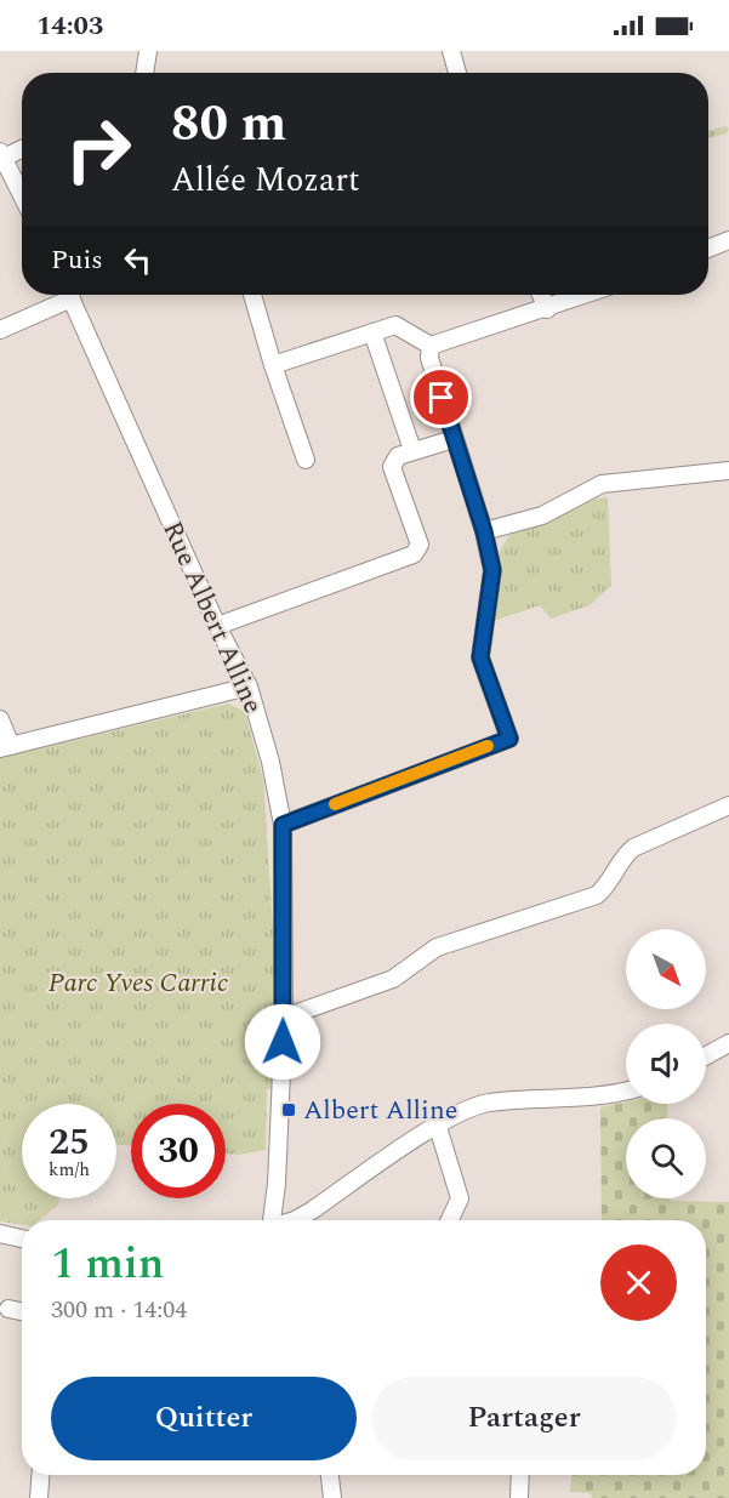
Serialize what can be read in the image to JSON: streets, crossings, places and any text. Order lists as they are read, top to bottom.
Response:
{
  "streets": {
    "street": ["Rue Albert Alline"]
  },
  "parks": ["Parc Yves Carric"],
  "places": {
    "transit": ["Albert Alline"]
  },
  "north": "bottom right",
  "page": {
    "status": "14:03",
    "turn": ["80 m", "Allée Mozart"],
    "then": "Puis",
    "speed": "25 km/h",
    "limit": "30",
    "heading": ["1 min", "300 m · 14:04"],
    "buttons": ["Quitter", "Partager"]
  }
}
